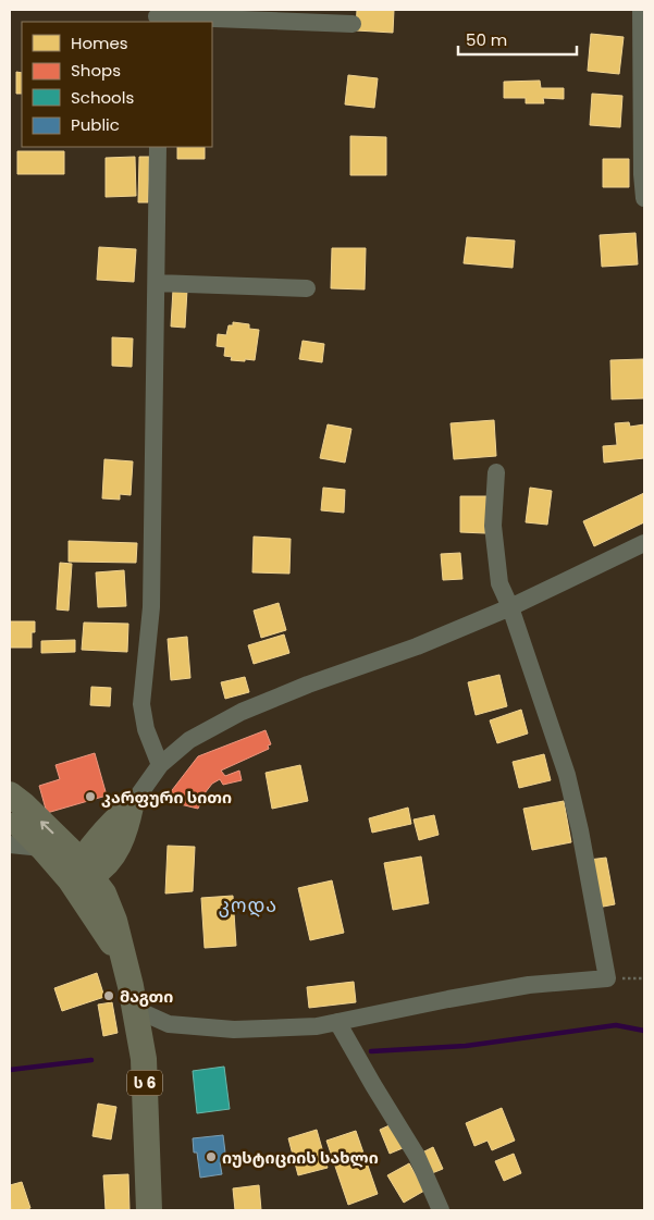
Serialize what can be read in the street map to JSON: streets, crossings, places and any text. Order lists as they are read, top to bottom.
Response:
{
  "streets": {
    "highway": ["ს 6"]
  },
  "districts": ["კოდა"],
  "places": ["კარფური სითი", "მაგთი", "იუსტიციის სახლი"],
  "legend": [
    "Homes",
    "Shops",
    "Schools",
    "Public"
  ],
  "scale_bar": "50 m"
}
